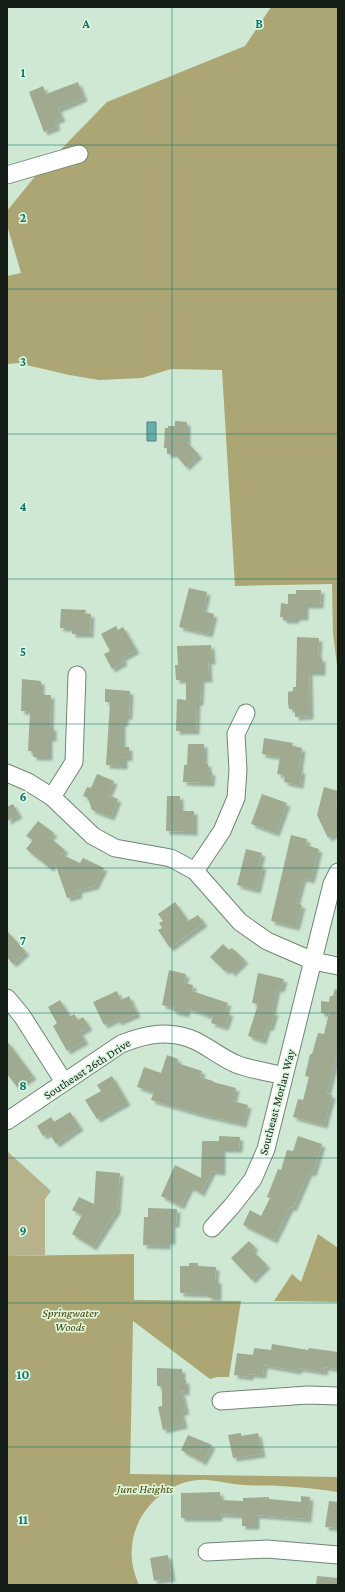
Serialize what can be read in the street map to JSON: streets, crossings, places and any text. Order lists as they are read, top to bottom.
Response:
{
  "streets": {
    "street": ["Southeast 26th Drive", "Southeast Morlan Way"]
  },
  "crossings": [
    ["Southeast 26th Drive", "Southeast Morlan Way"]
  ],
  "parks": ["Springwater Woods", "June Heights"],
  "grid": {
    "columns": ["A", "B"],
    "rows": [
      "1",
      "2",
      "3",
      "4",
      "5",
      "6",
      "7",
      "8",
      "9",
      "10",
      "11"
    ]
  }
}
